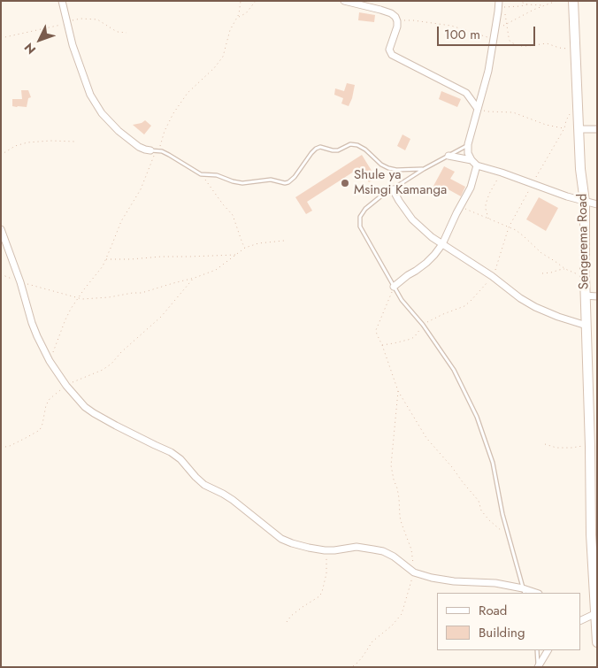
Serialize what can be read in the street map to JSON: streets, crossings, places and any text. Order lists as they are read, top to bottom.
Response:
{
  "streets": {
    "main road": ["Sengerema Road"]
  },
  "places": ["Shule ya Msingi Kamanga"],
  "legend": ["Road", "Building"],
  "scale_bar": "100 m",
  "north": "bottom left"
}
